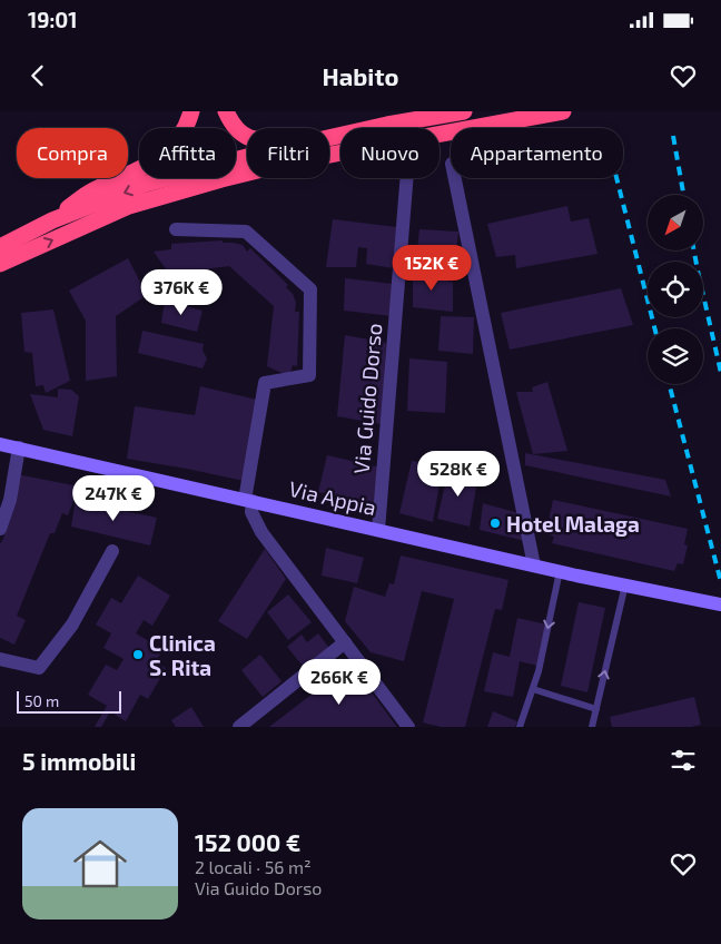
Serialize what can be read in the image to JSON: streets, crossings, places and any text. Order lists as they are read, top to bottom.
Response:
{
  "streets": {
    "street": ["Via Guido Dorso", "Via Appia"]
  },
  "crossings": [
    ["Via Guido Dorso", "Via Appia"]
  ],
  "places": ["Hotel Malaga", "Clinica S. Rita"],
  "scale_bar": "50 m",
  "north": "bottom left",
  "page": {
    "status": "19:01",
    "header": "Habito",
    "chip": [
      "Compra",
      "Affitta",
      "Filtri",
      "Nuovo",
      "Appartamento"
    ],
    "price": [
      "152K €",
      "376K €",
      "528K €",
      "247K €",
      "266K €"
    ],
    "scale": "50 m",
    "heading": "5 immobili",
    "list": [
      {
        "name": "152 000 €",
        "note": "2 locali · 56 m² · Via Guido Dorso"
      }
    ]
  }
}
